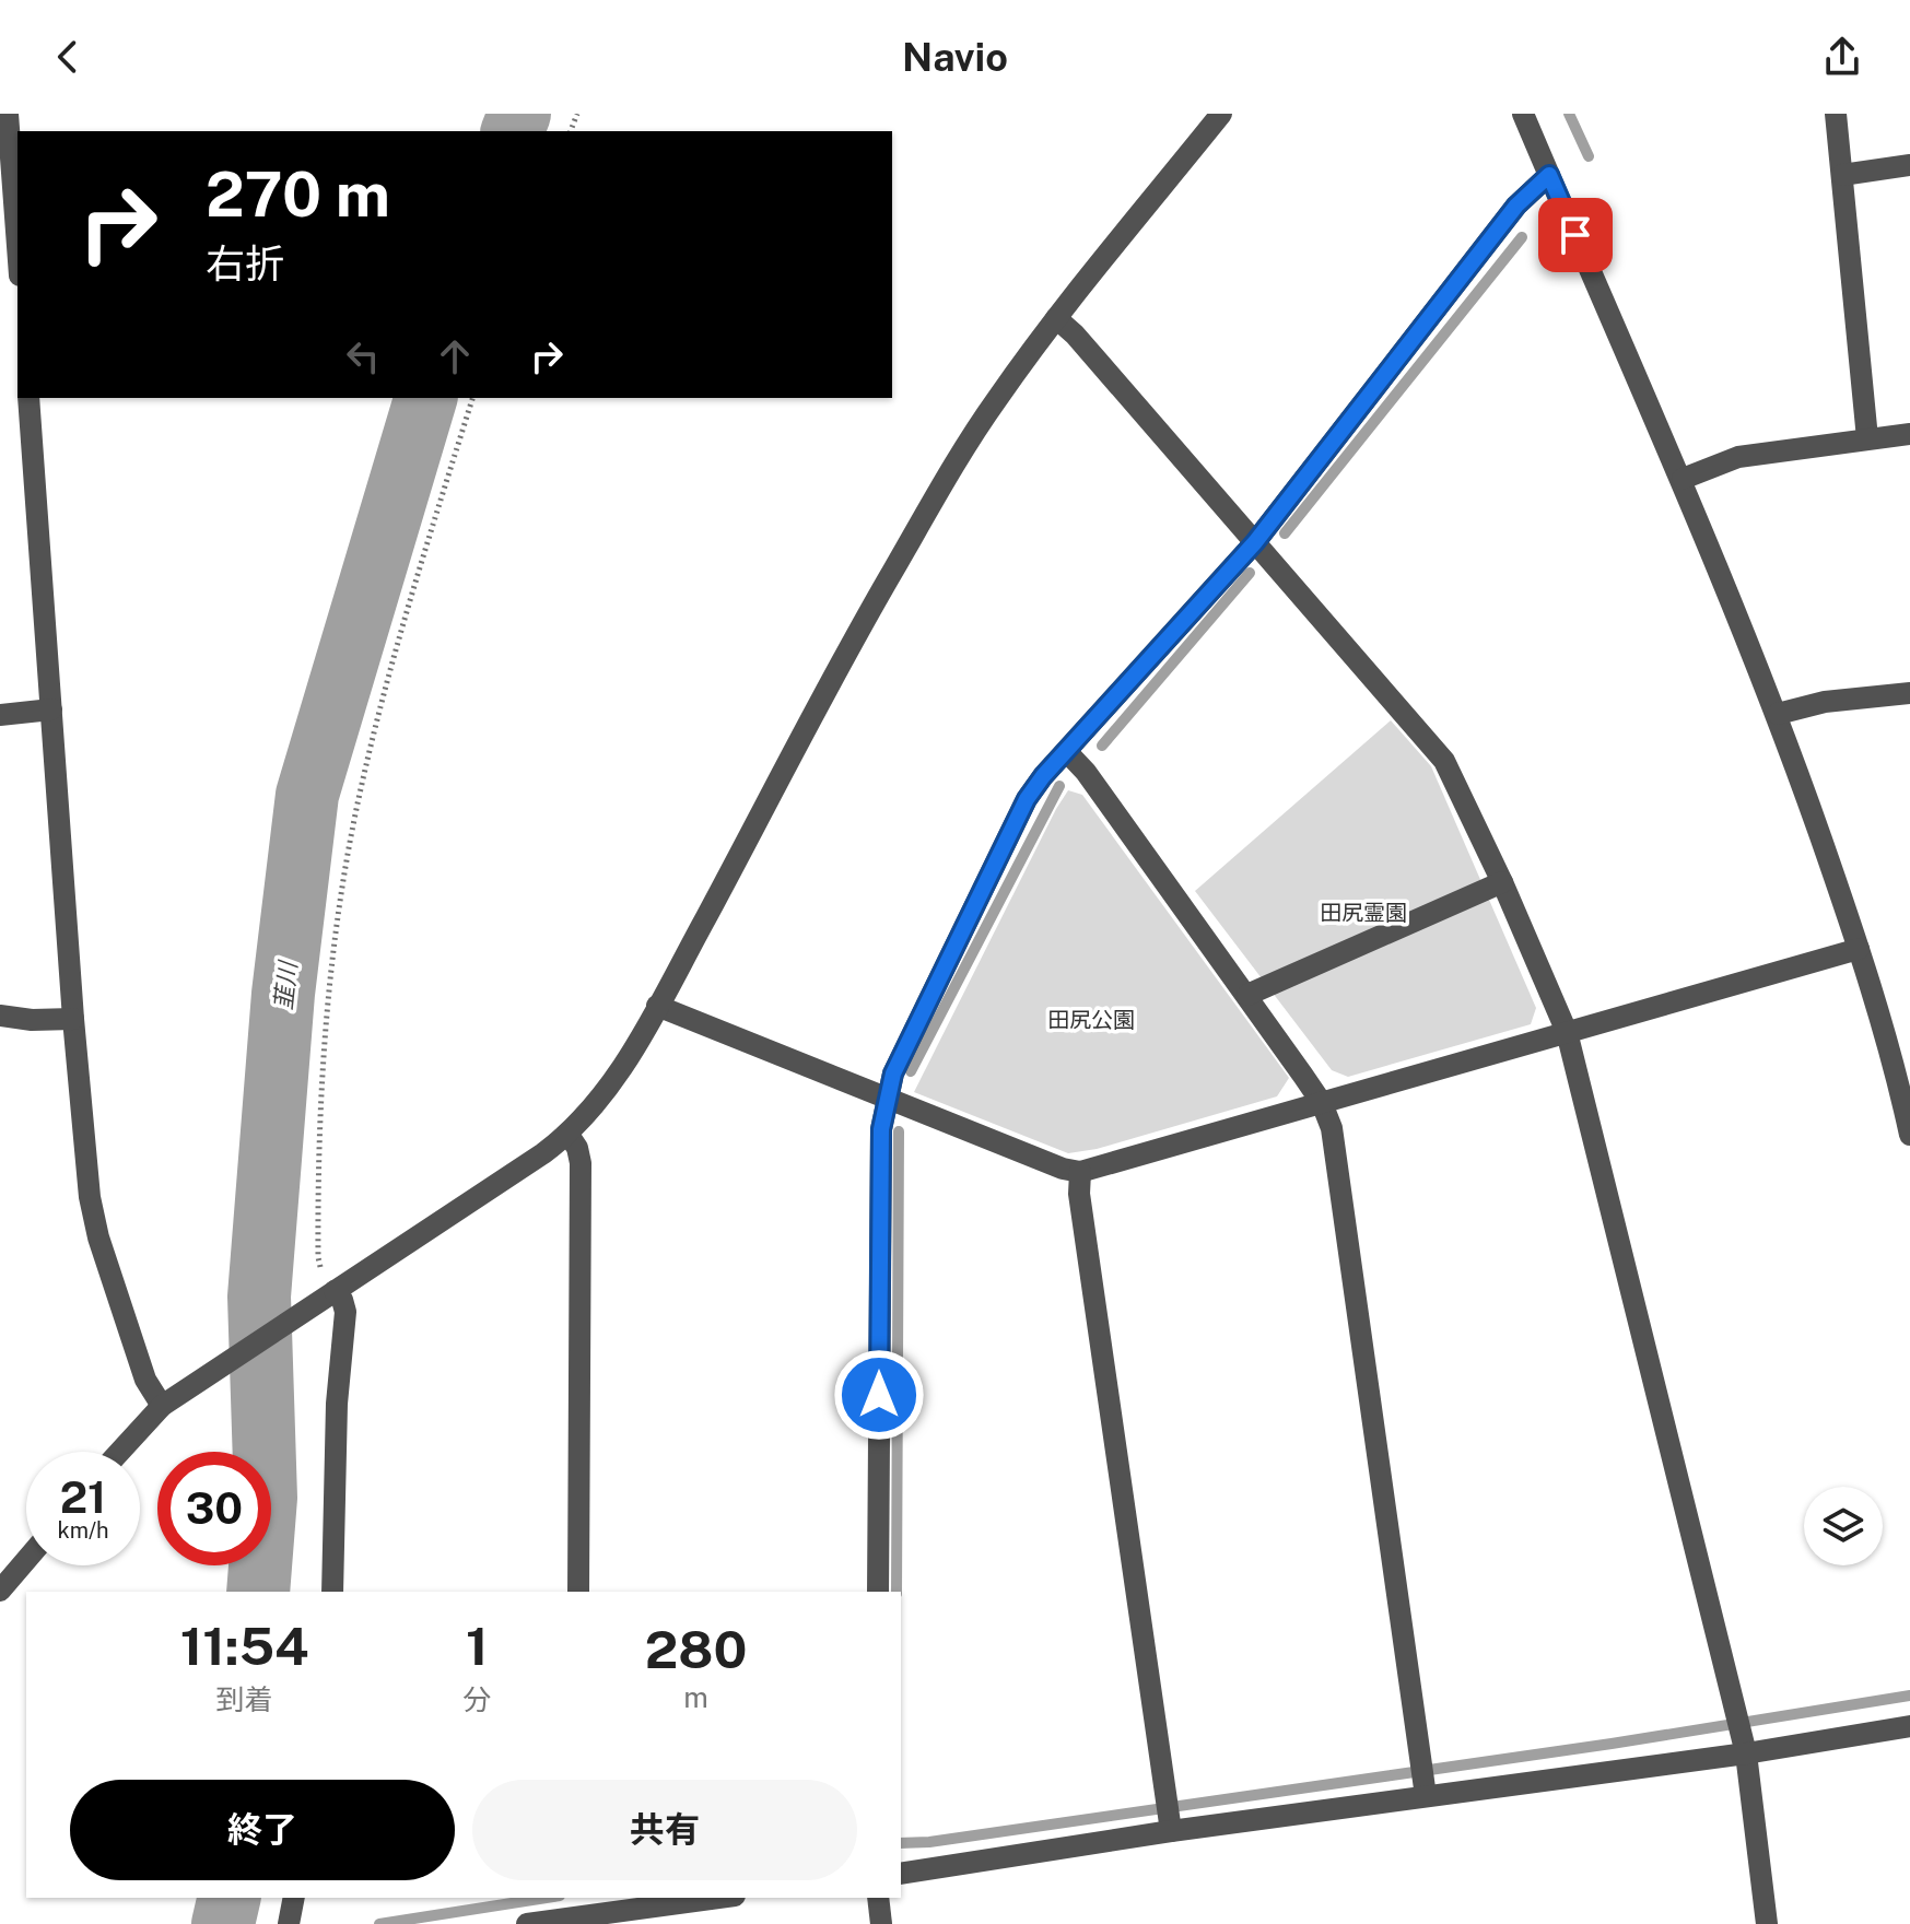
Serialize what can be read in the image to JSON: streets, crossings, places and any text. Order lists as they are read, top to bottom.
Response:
{
  "water": ["韮川"],
  "parks": ["田尻霊園", "田尻公園"],
  "page": {
    "header": "Navio",
    "turn": ["270 m", "右折"],
    "speed": "21 km/h",
    "limit": "30",
    "eta": [
      "11:54",
      "到着",
      "1",
      "分",
      "280",
      "m"
    ],
    "buttons": ["終了", "共有"]
  }
}
